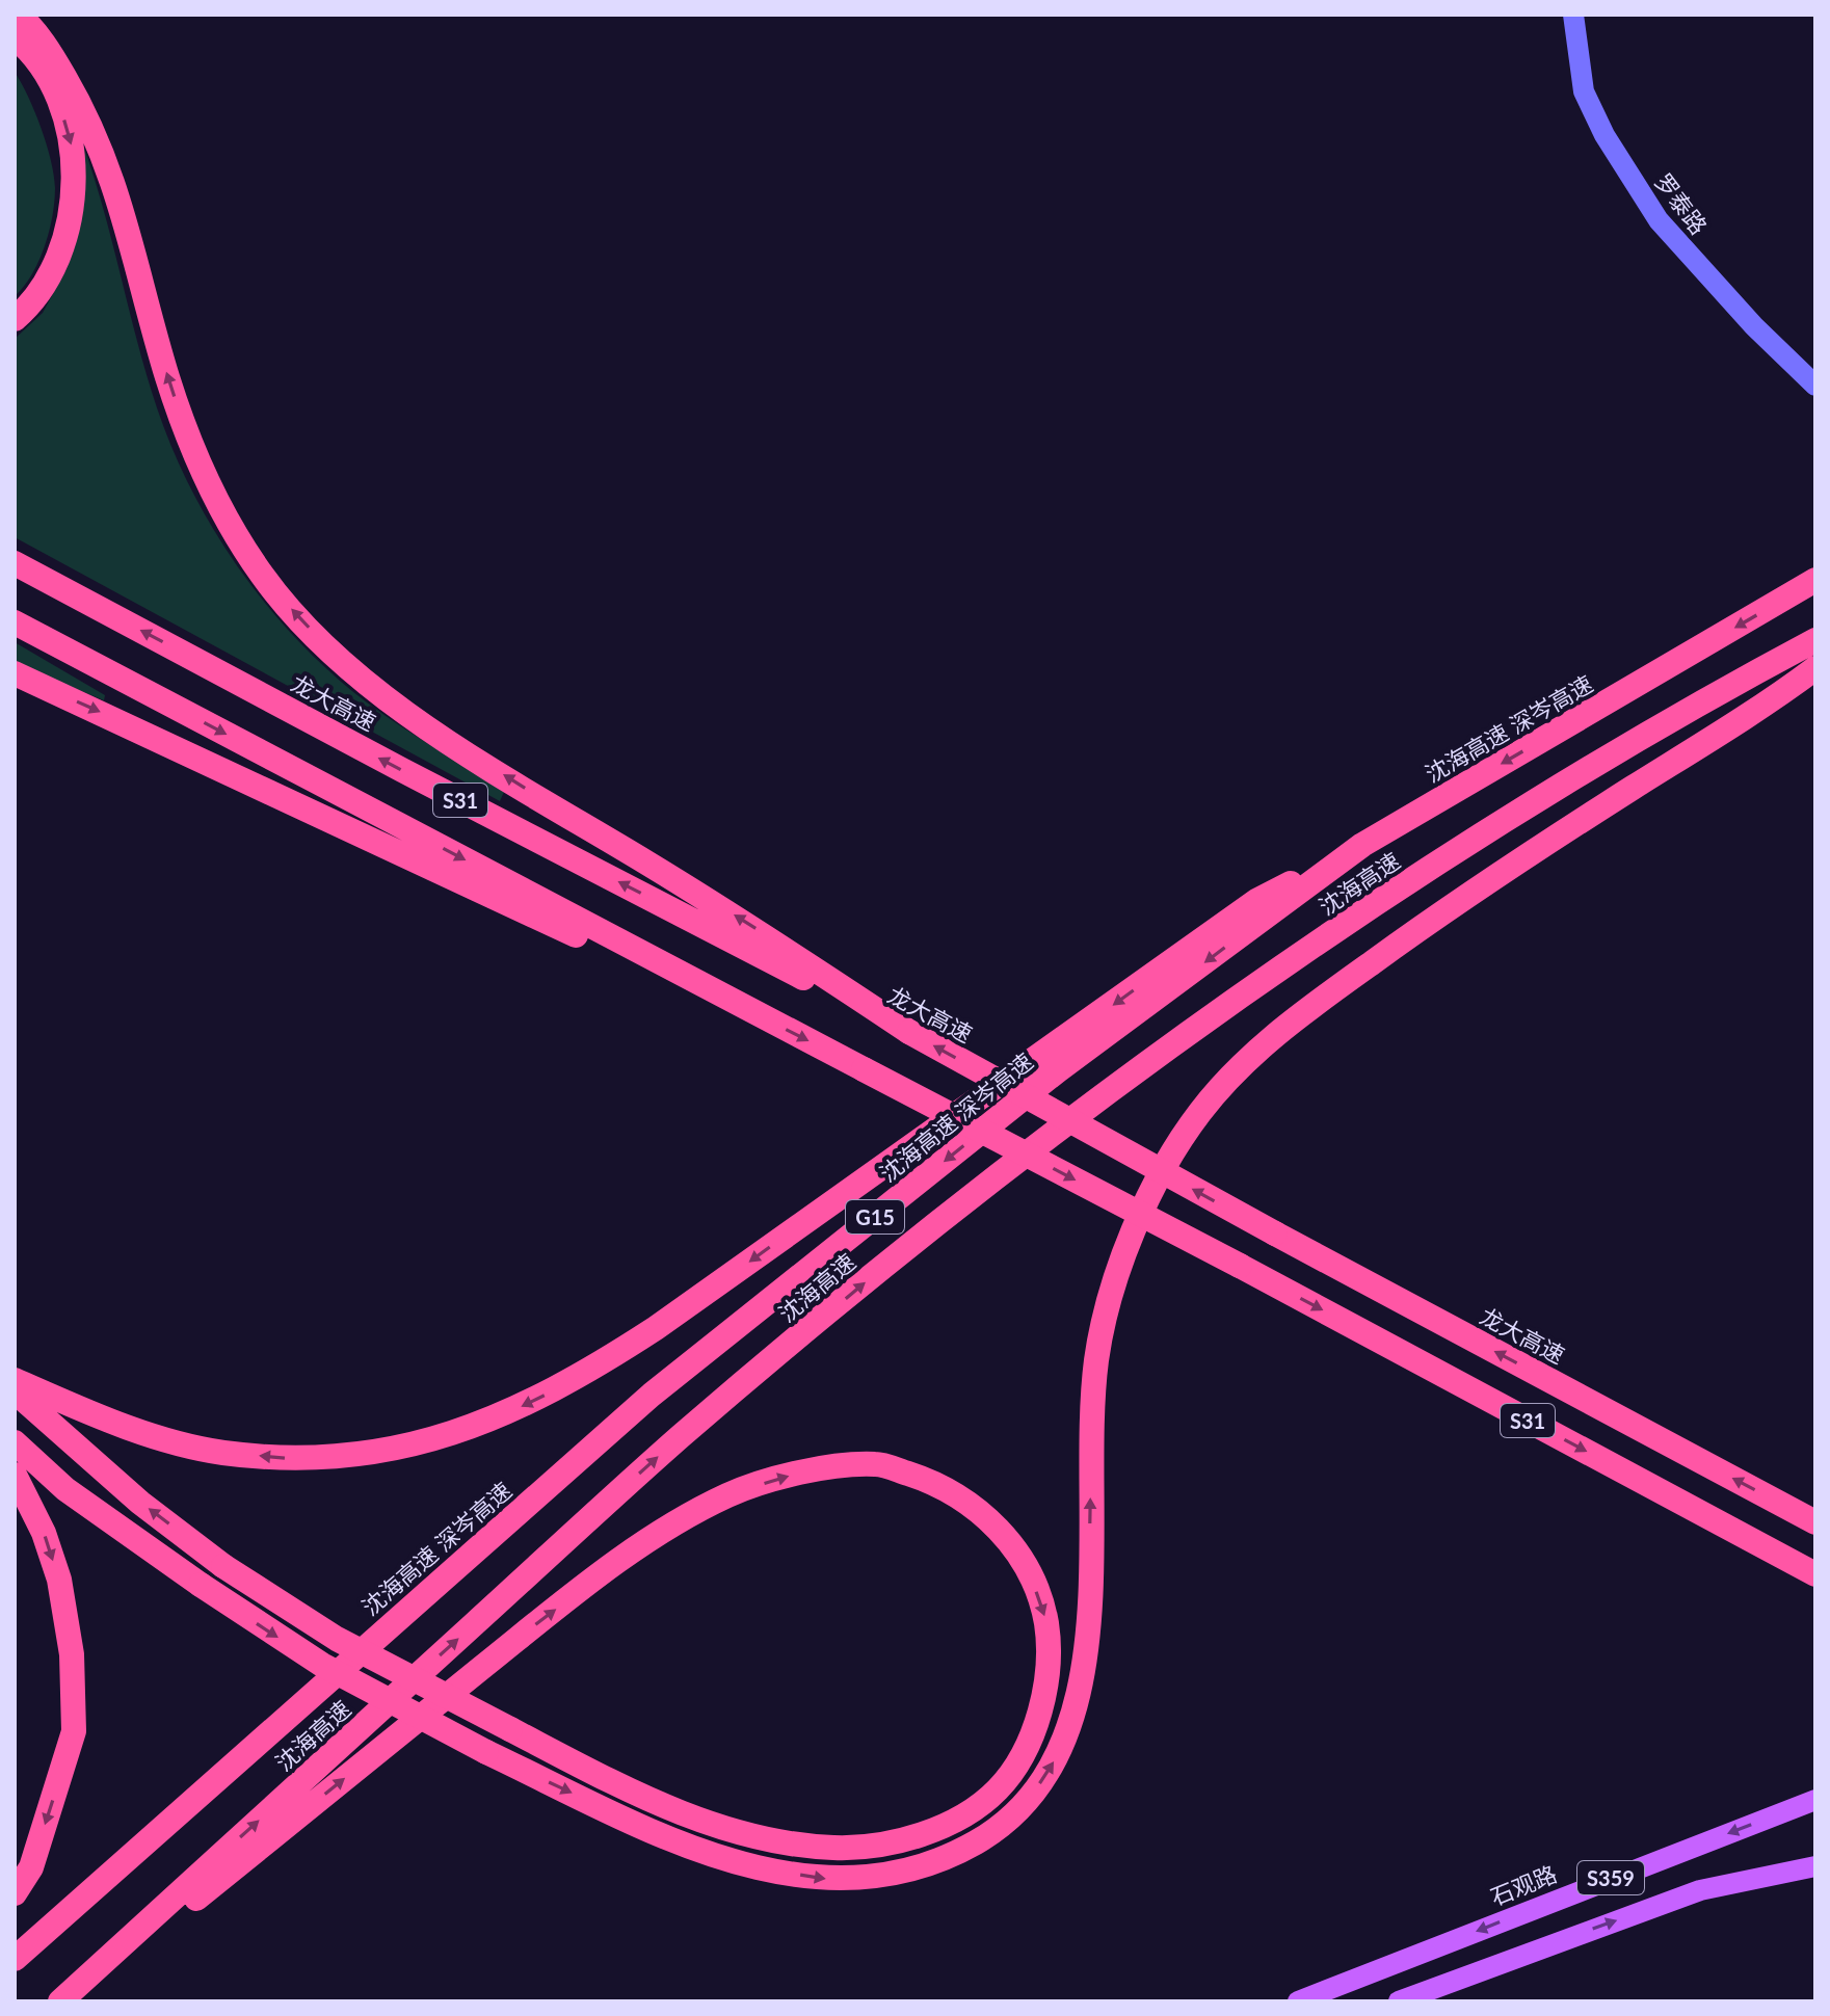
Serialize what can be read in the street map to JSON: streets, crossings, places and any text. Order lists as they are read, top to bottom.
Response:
{
  "streets": {
    "highway": [
      "龙大高速",
      "沈海高速 深岑高速",
      "S31",
      "沈海高速",
      "G15"
    ],
    "main road": ["S359", "石观路"],
    "street": ["罗泰路"]
  }
}
